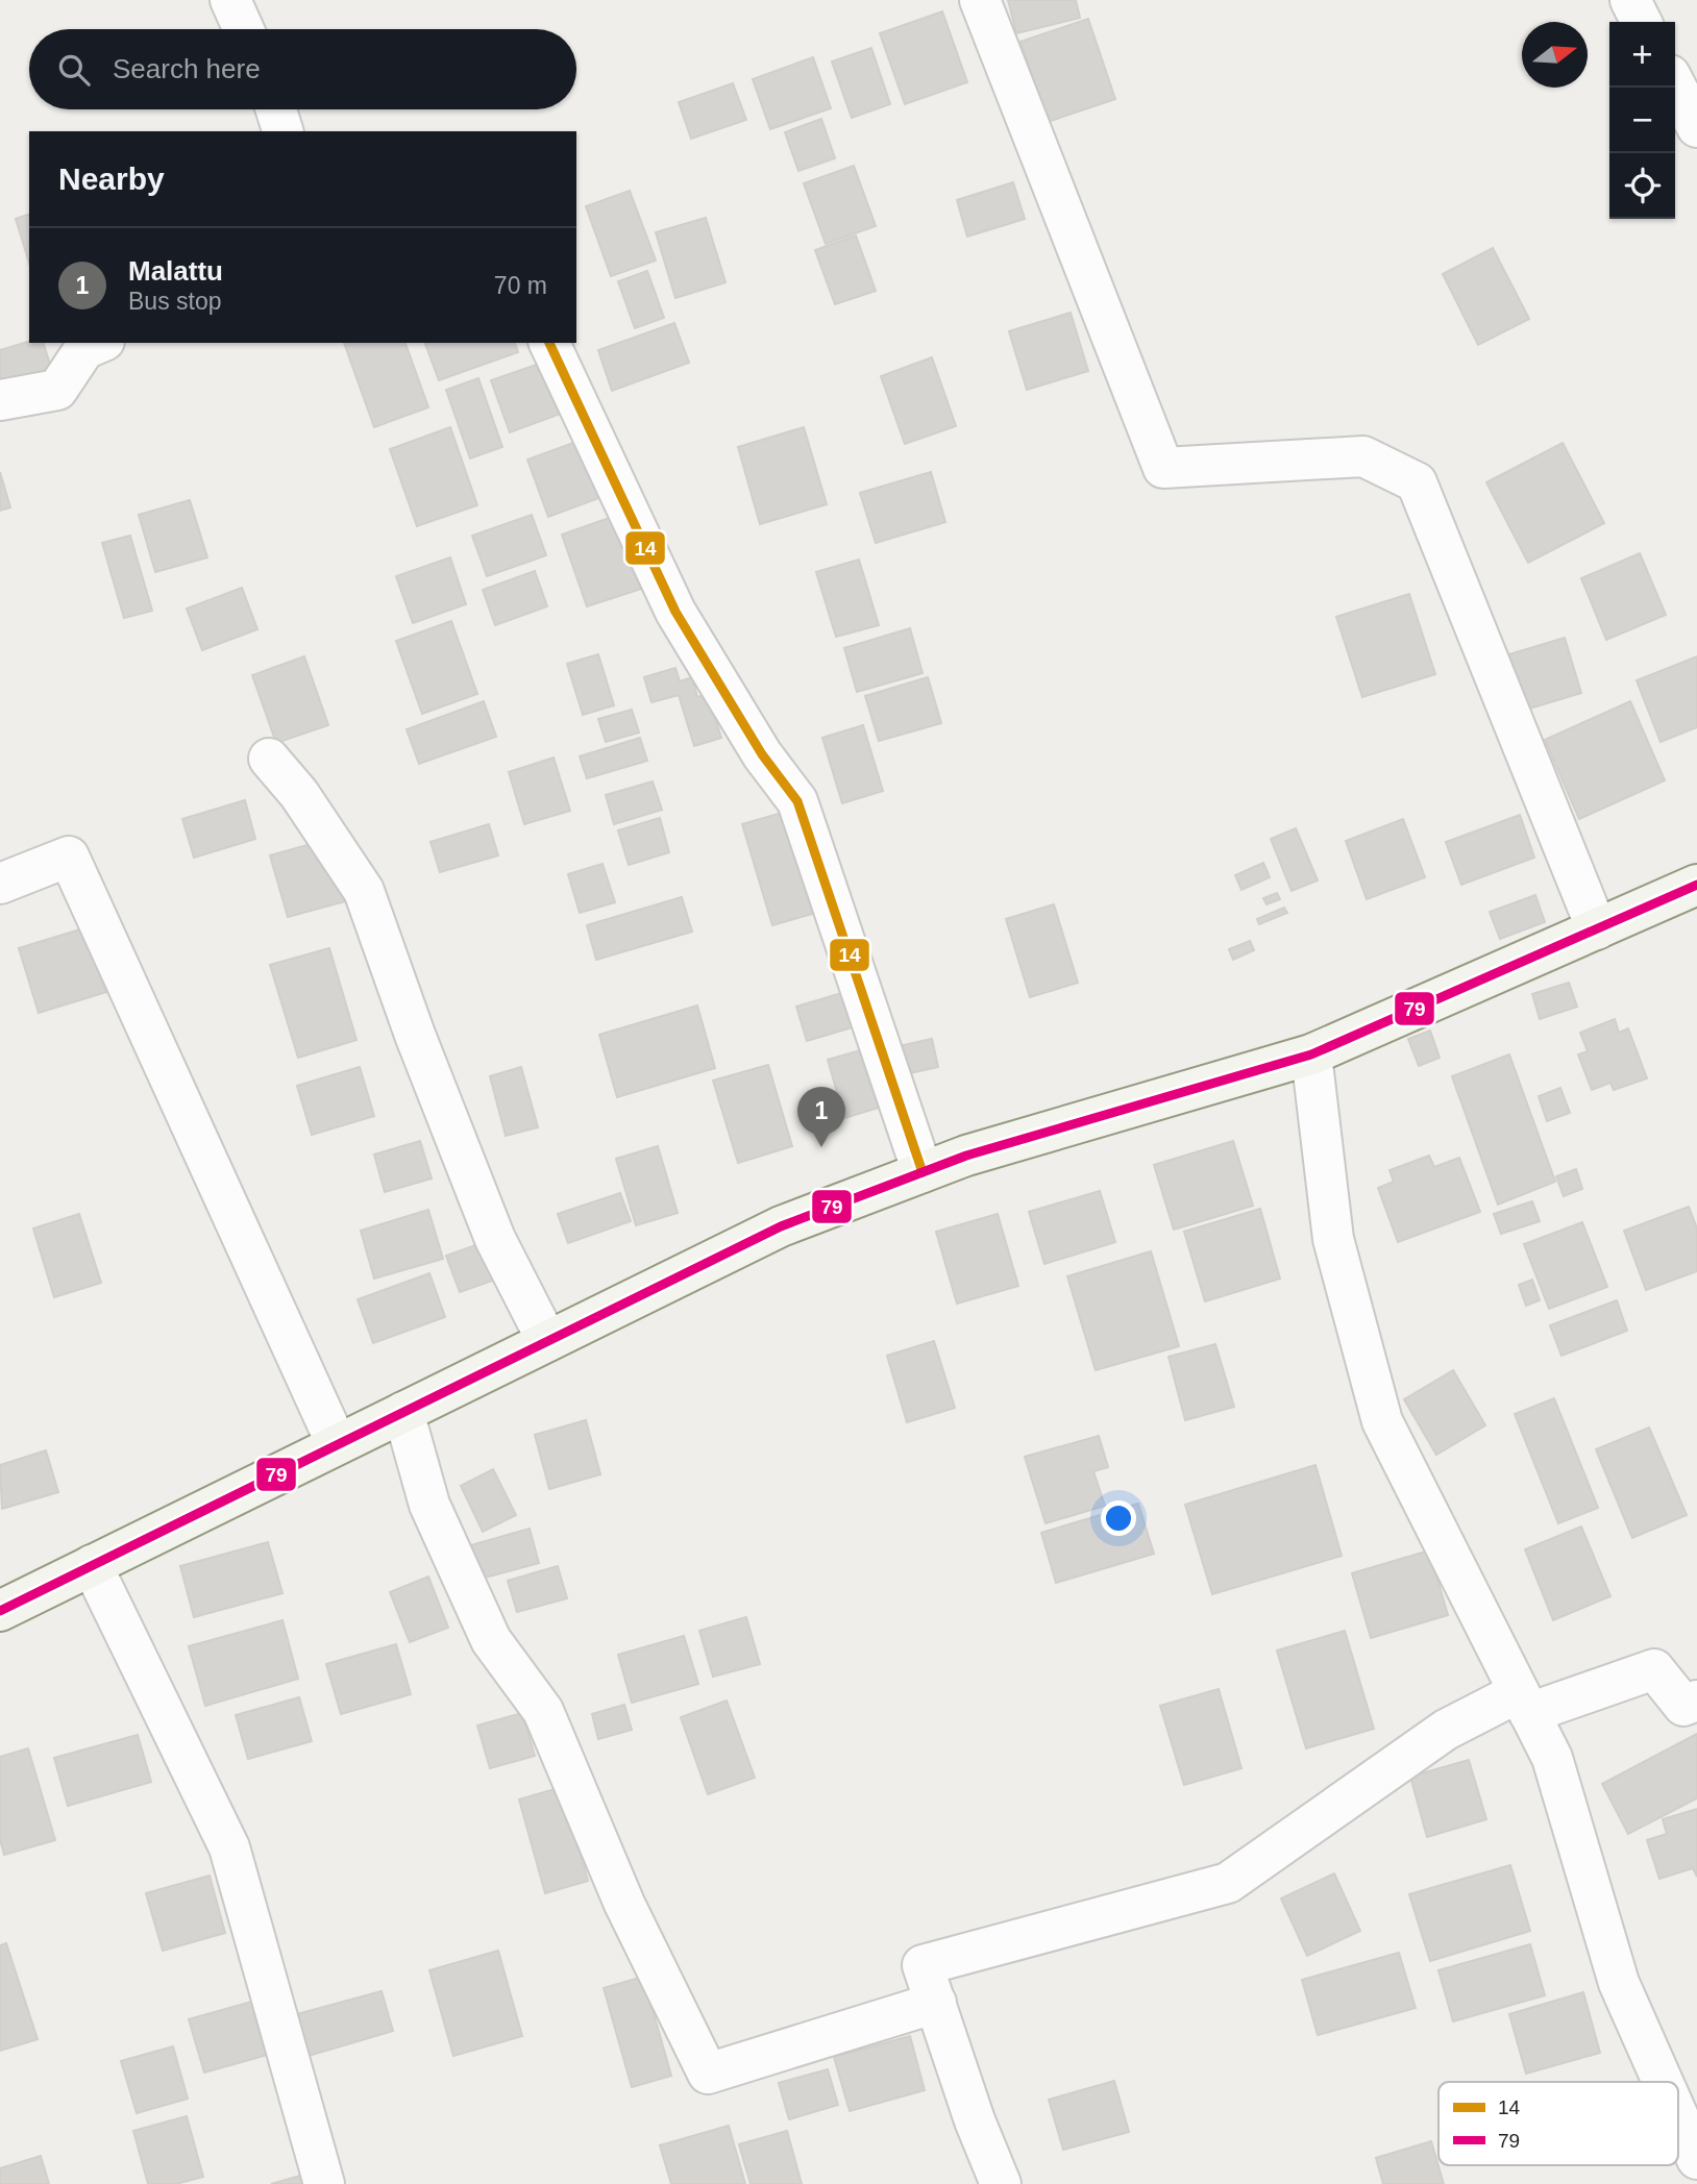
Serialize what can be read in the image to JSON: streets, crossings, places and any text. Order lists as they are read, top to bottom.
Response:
{
  "lines": ["transit line 14", "transit line 79"],
  "legend": ["14", "79"],
  "north": "right",
  "page": {
    "map_buttons": ["+", "−"],
    "search": "Search here",
    "heading": "Nearby",
    "list": [
      {
        "mark": "1",
        "name": "Malattu",
        "note": "Bus stop",
        "value": "70 m"
      }
    ],
    "pins": "1"
  }
}
